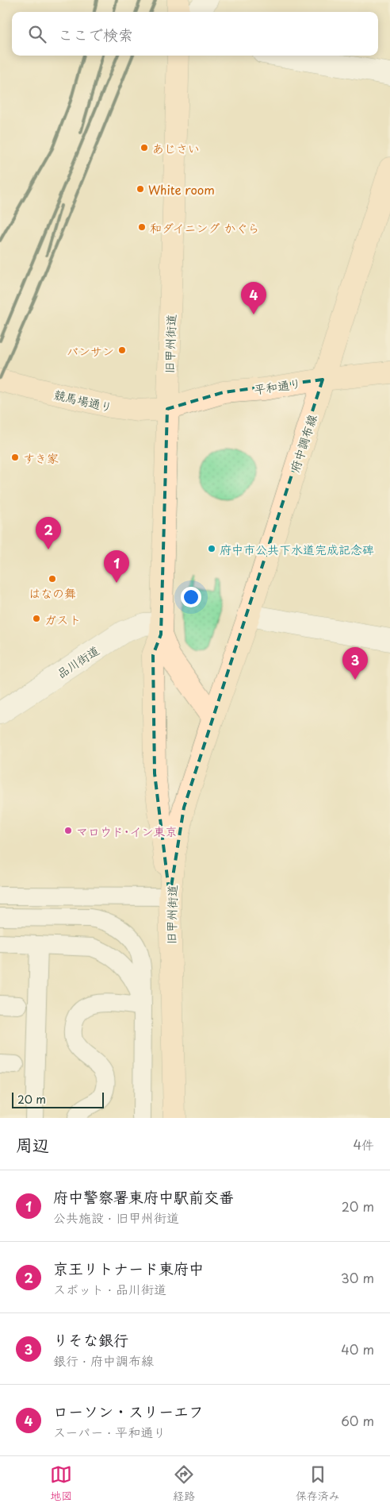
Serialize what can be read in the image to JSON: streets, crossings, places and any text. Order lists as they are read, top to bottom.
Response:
{
  "streets": {
    "main road": [
      "旧甲州街道",
      "平和通り",
      "競馬場通り",
      "府中調布線"
    ],
    "street": ["品川街道"]
  },
  "crossings": [
    ["旧甲州街道", "平和通り"],
    ["旧甲州街道", "競馬場通り"],
    ["旧甲州街道", "府中調布線"],
    ["旧甲州街道", "品川街道"],
    ["平和通り", "競馬場通り"],
    ["平和通り", "府中調布線"]
  ],
  "places": [
    "あじさい",
    "White room",
    "和ダイニング かぐら",
    "バンサン",
    "すき家",
    "府中市公共下水道完成記念碑",
    "はなの舞",
    "ガスト",
    "マロウド･イン東京"
  ],
  "scale_bar": "20 m",
  "page": {
    "search": "ここで検索",
    "pins": [
      "4",
      "2",
      "1",
      "3"
    ],
    "scale": "20 m",
    "heading": ["周辺", "4件"],
    "list": [
      {
        "mark": "1",
        "name": "府中警察署東府中駅前交番",
        "note": "公共施設 · 旧甲州街道",
        "value": "20 m"
      },
      {
        "mark": "2",
        "name": "京王リトナード東府中",
        "note": "スポット · 品川街道",
        "value": "30 m"
      },
      {
        "mark": "3",
        "name": "りそな銀行",
        "note": "銀行 · 府中調布線",
        "value": "40 m"
      },
      {
        "mark": "4",
        "name": "ローソン・スリーエフ",
        "note": "スーパー · 平和通り",
        "value": "60 m"
      }
    ],
    "nav": ["地図", "経路", "保存済み"]
  }
}
